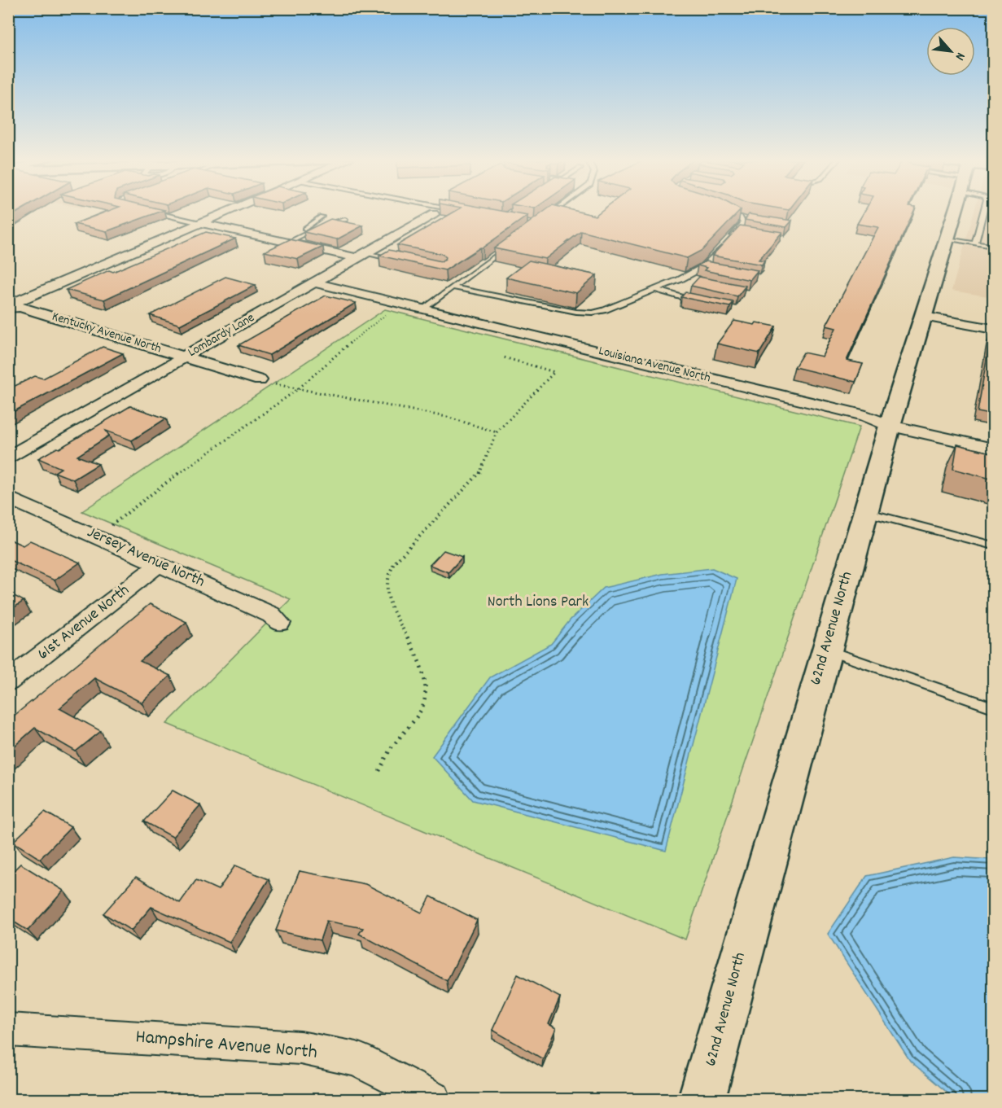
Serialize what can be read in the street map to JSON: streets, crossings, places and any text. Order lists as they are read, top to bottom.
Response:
{
  "streets": {
    "street": [
      "Kentucky Avenue North",
      "Lombardy Lane",
      "Louisiana Avenue North",
      "Jersey Avenue North",
      "61st Avenue North",
      "62nd Avenue North",
      "Hampshire Avenue North"
    ]
  },
  "crossings": [
    ["Kentucky Avenue North", "Lombardy Lane"],
    ["Lombardy Lane", "Louisiana Avenue North"],
    ["Louisiana Avenue North", "62nd Avenue North"],
    ["Jersey Avenue North", "61st Avenue North"]
  ],
  "parks": ["North Lions Park"],
  "north": "bottom right"
}
